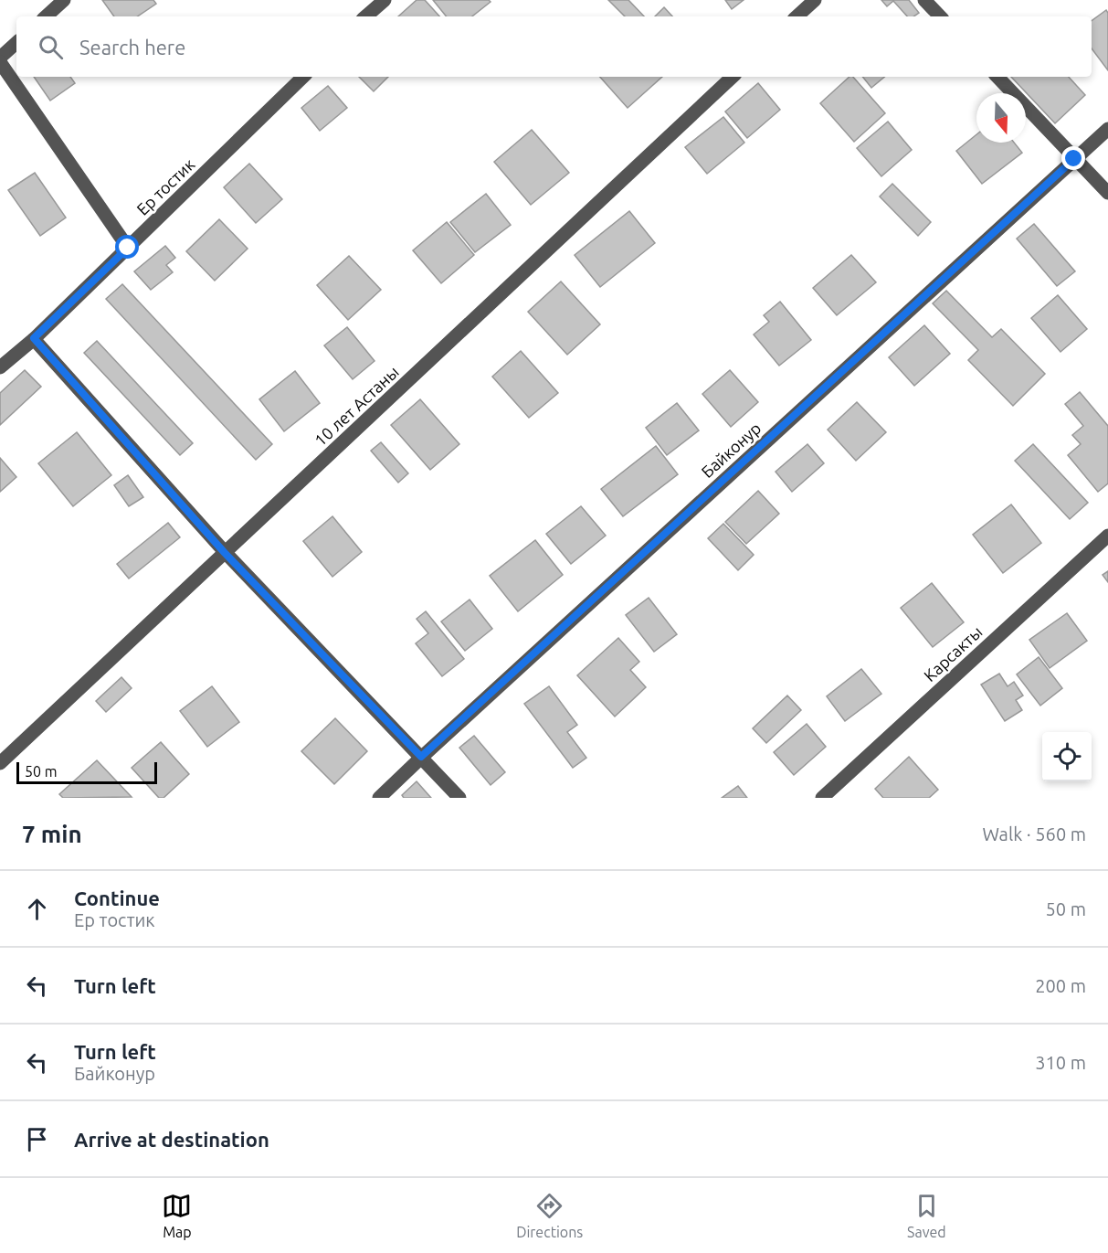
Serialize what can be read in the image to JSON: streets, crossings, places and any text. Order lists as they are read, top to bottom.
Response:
{
  "streets": {
    "street": [
      "Ер тостик",
      "10 лет Астаны",
      "Байконур",
      "Карсакты"
    ]
  },
  "scale_bar": "50 m",
  "north": "bottom",
  "page": {
    "search": "Search here",
    "scale": "50 m",
    "heading": ["7 min", "Walk · 560 m"],
    "list": [
      ["Continue", "Ер тостик", "50 m"],
      ["Turn left", "200 m"],
      ["Turn left", "Байконур", "310 m"],
      "Arrive at destination"
    ],
    "nav": ["Map", "Directions", "Saved"]
  }
}
